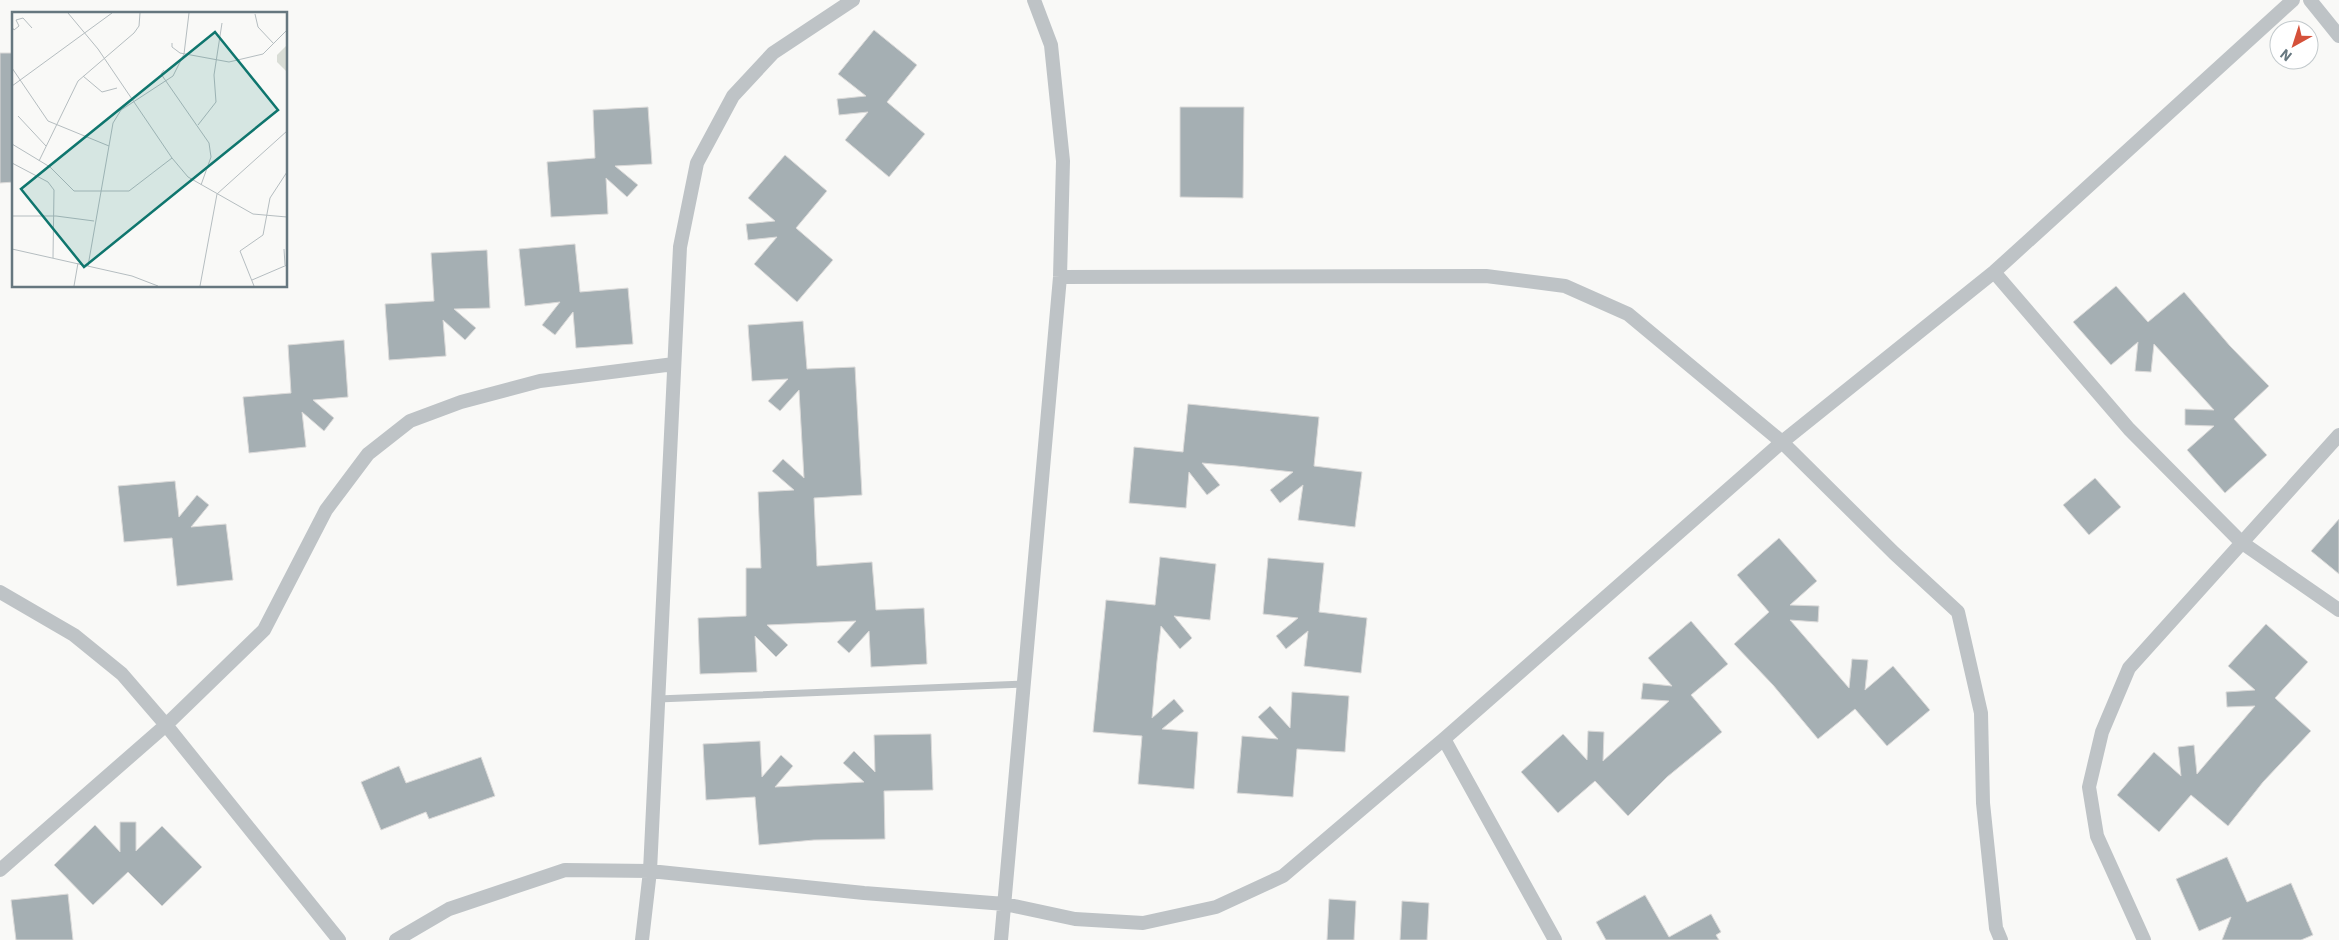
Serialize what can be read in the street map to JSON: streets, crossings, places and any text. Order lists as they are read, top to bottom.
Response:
{
  "north": "bottom left"
}
